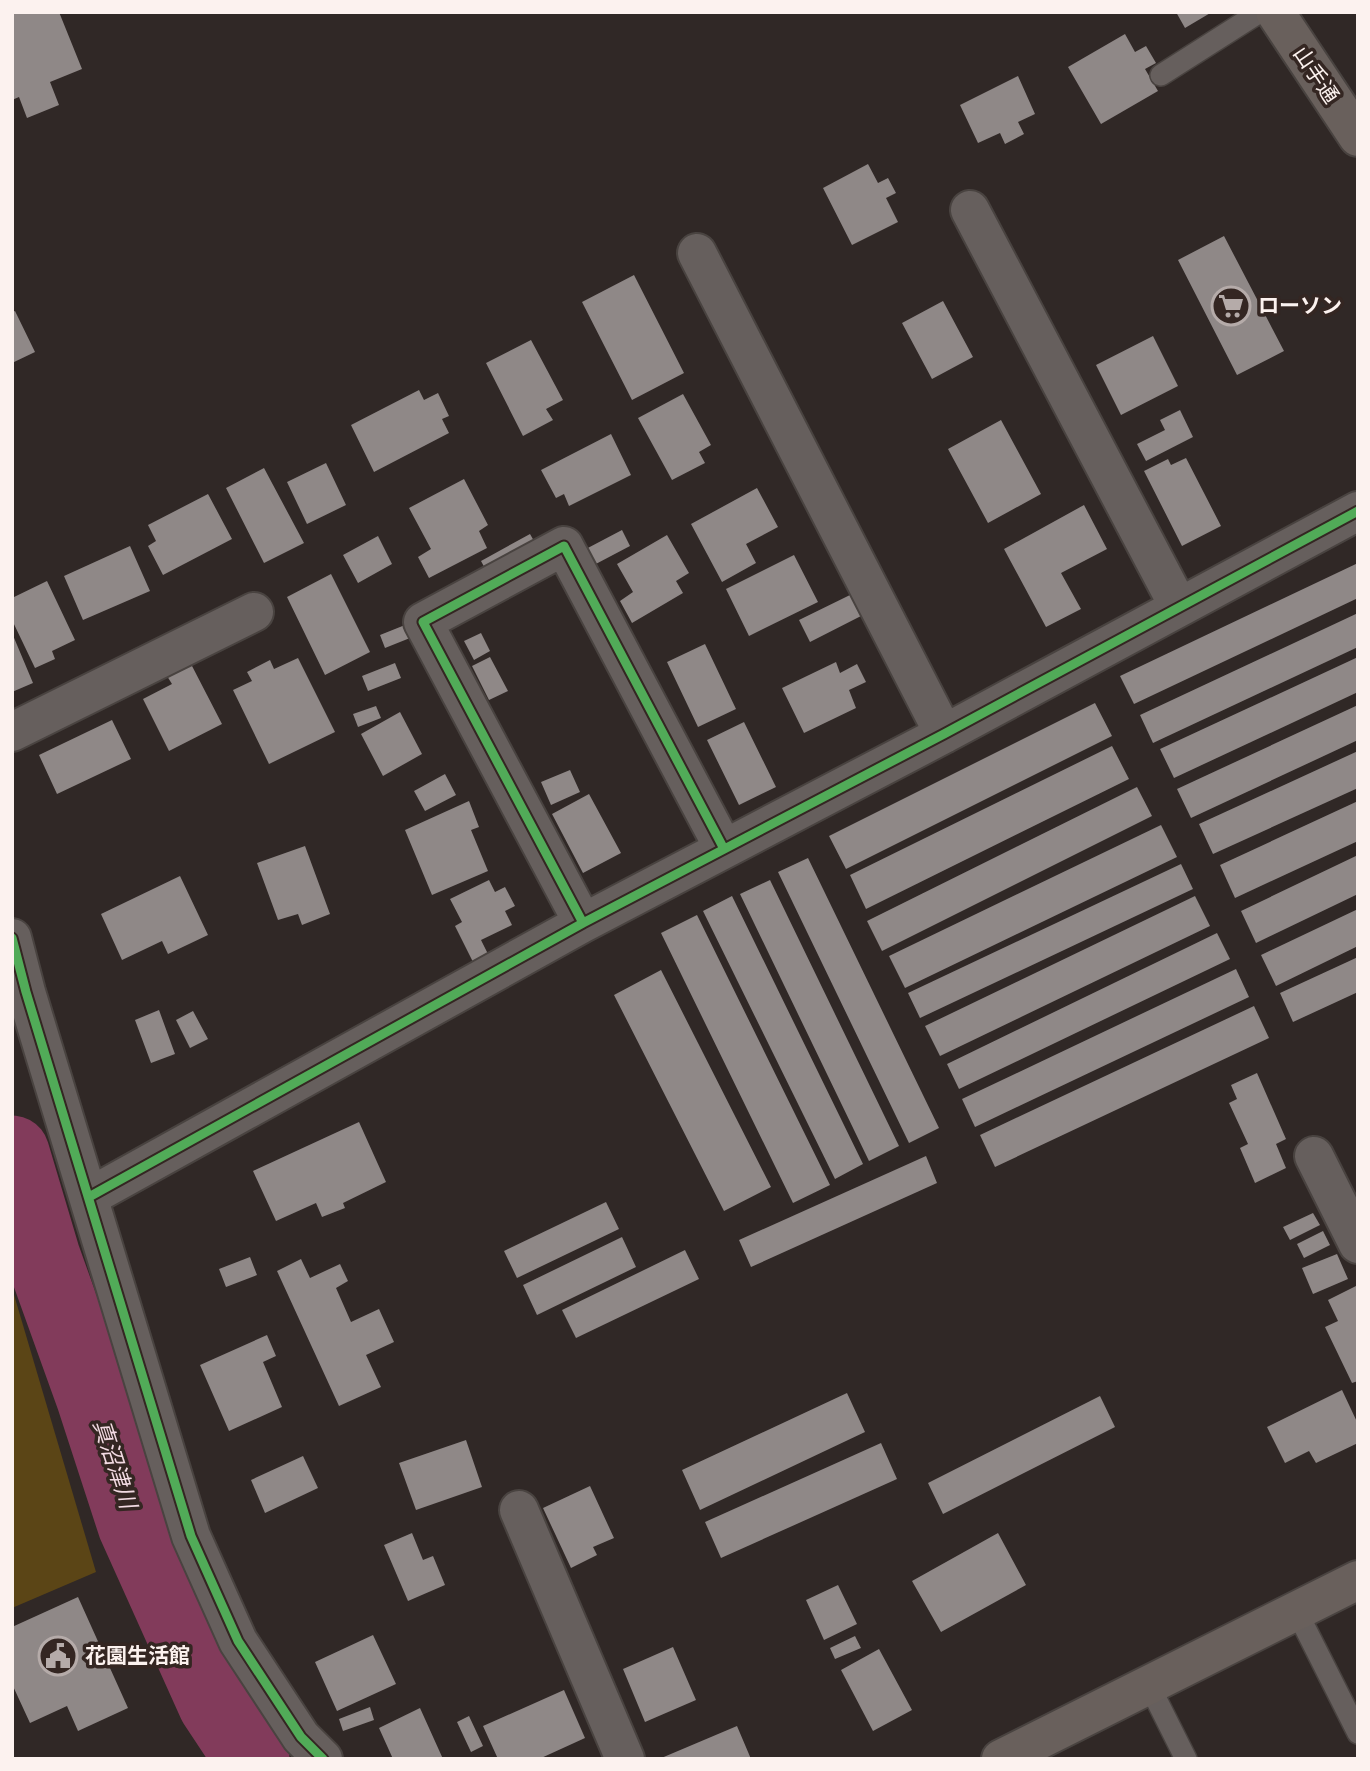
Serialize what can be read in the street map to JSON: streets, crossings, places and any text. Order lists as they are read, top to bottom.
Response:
{
  "streets": {
    "street": ["山手通"]
  },
  "water": ["真沼津川"],
  "places": {
    "supermarket": ["ローソン"],
    "public building": ["花園生活館"]
  }
}
